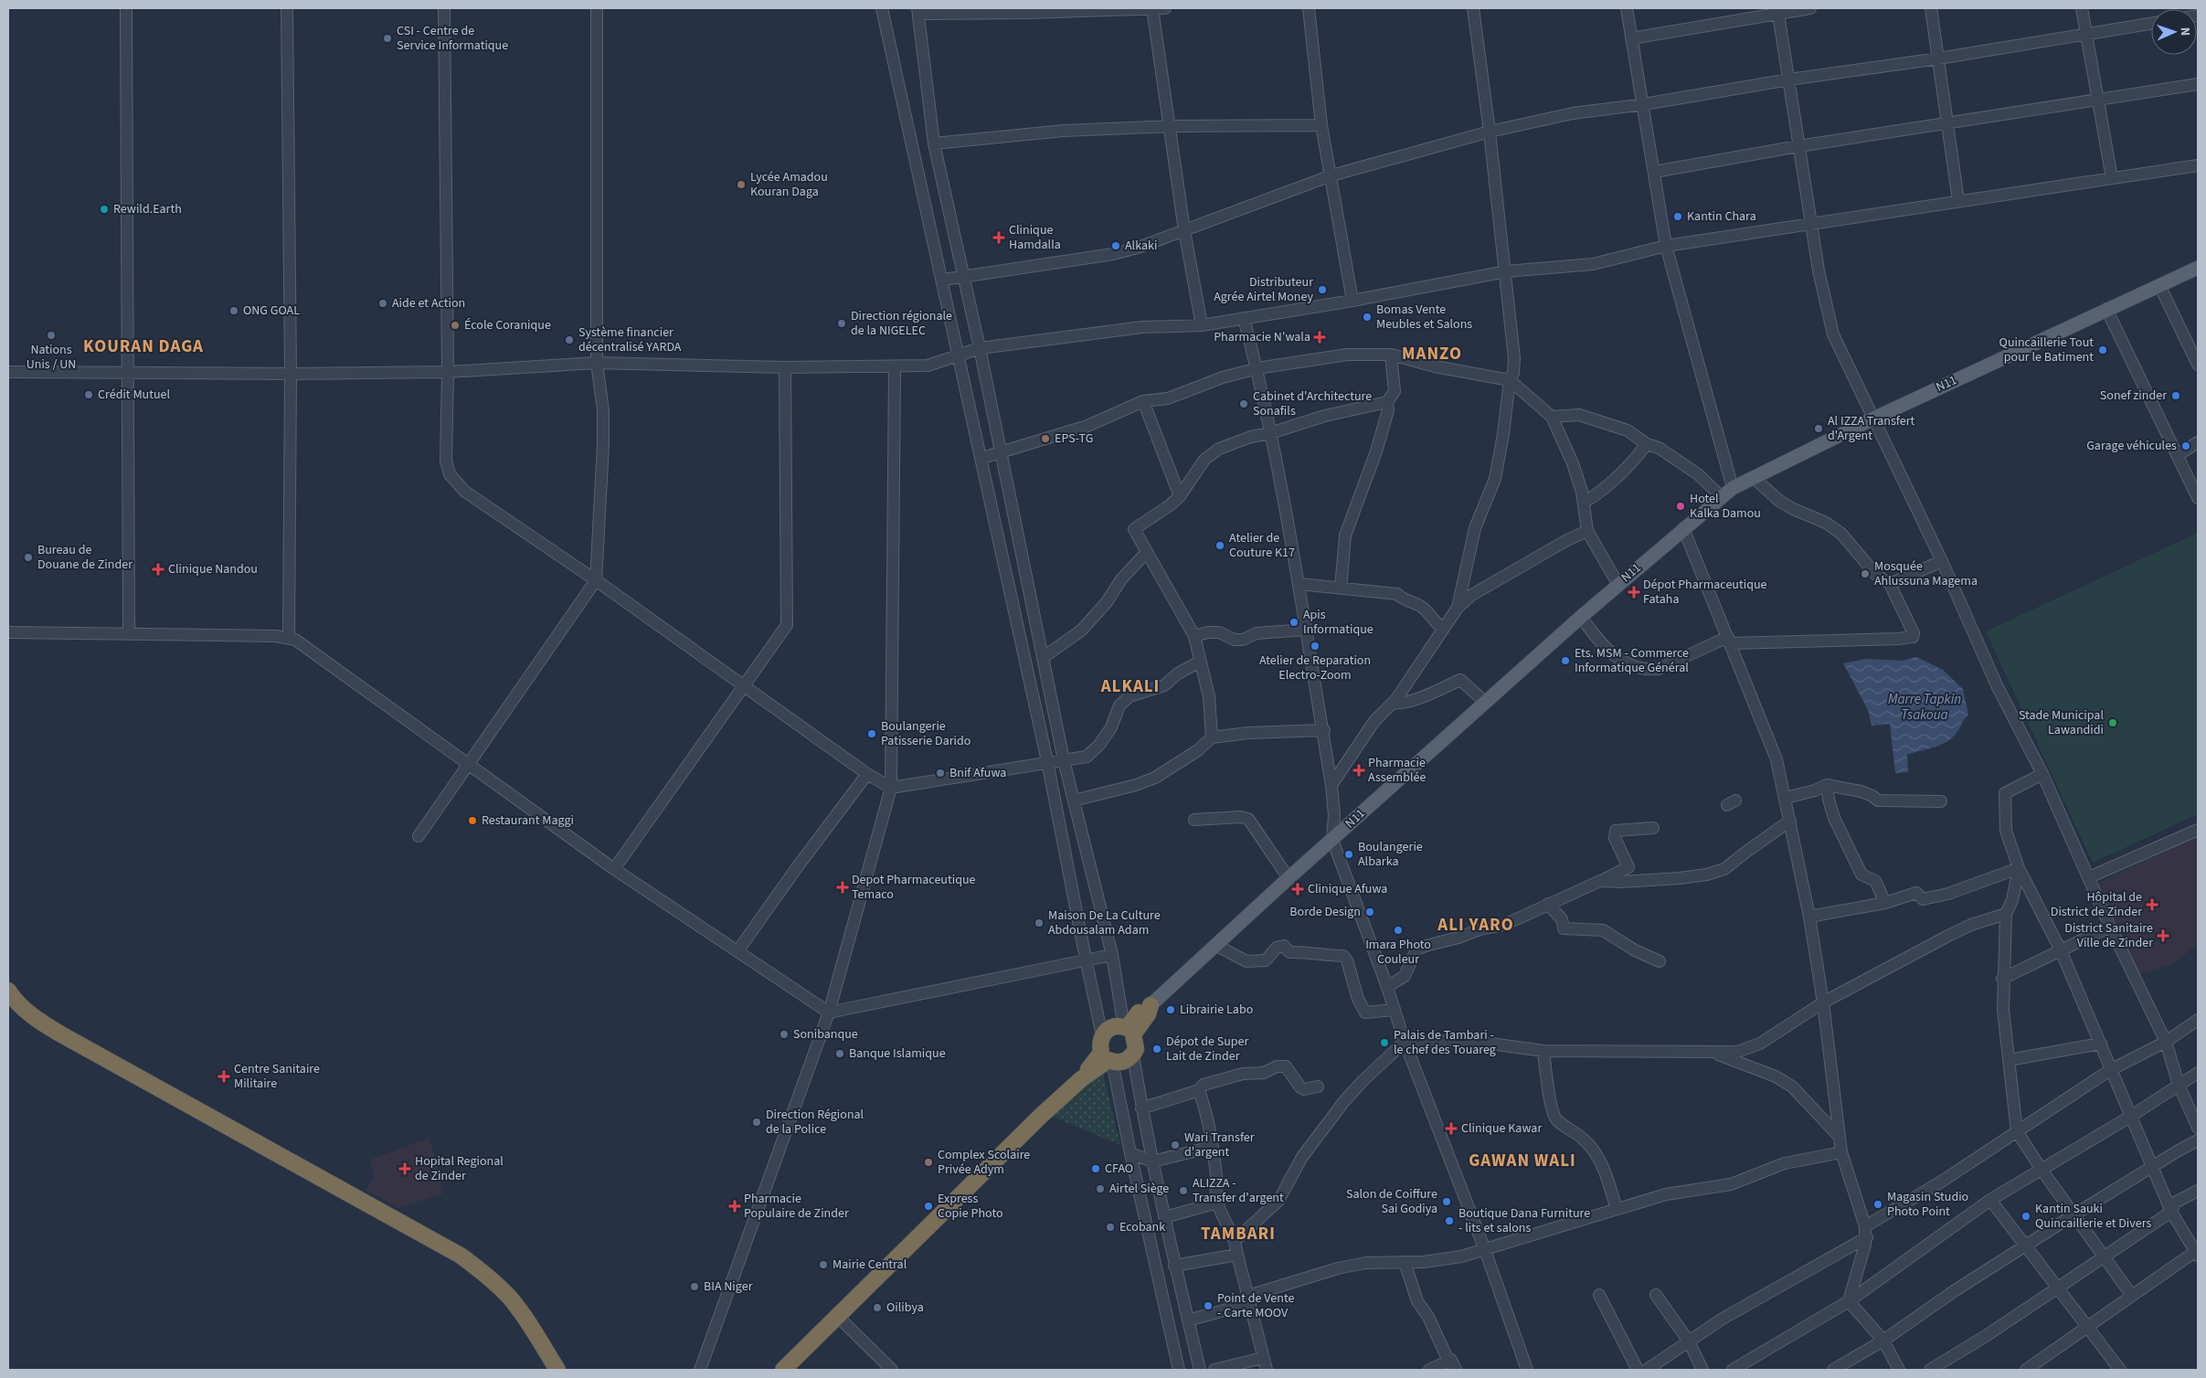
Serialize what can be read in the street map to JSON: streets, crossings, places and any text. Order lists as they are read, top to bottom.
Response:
{
  "streets": {
    "main road": ["N11"]
  },
  "districts": [
    "KOURAN DAGA",
    "MANZO",
    "ALKALI",
    "ALI YARO",
    "GAWAN WALI",
    "TAMBARI"
  ],
  "water": ["Marre Tapkin Tsakoua"],
  "places": {
    "other": [
      "CSI - Centre de Service Informatique",
      "Lycée Amadou Kouran Daga",
      "Rewild.Earth",
      "Kantin Chara",
      "Alkaki",
      "Distributeur Agrée Airtel Money",
      "Aide et Action",
      "ONG GOAL",
      "Bomas Vente Meubles et Salons",
      "Direction régionale de la NIGELEC",
      "École Coranique",
      "Nations Unis / UN",
      "Système financier décentralisé YARDA",
      "Quincaillerie Tout pour le Batiment",
      "Crédit Mutuel",
      "Sonef zinder",
      "Cabinet d'Architecture Sonafils",
      "Al IZZA Transfert d'Argent",
      "EPS-TG",
      "Garage véhicules",
      "Hotel Kalka Damou",
      "Atelier de Couture K17",
      "Bureau de Douane de Zinder",
      "Mosquée Ahlussuna Magema",
      "Apis Informatique",
      "Atelier de Reparation Electro-Zoom",
      "Ets. MSM - Commerce Informatique Général",
      "Stade Municipal Lawandidi",
      "Boulangerie Patisserie Darido",
      "Bnif Afuwa",
      "Restaurant Maggi",
      "Boulangerie Albarka",
      "Borde Design",
      "Maison De La Culture Abdousalam Adam",
      "Imara Photo Couleur",
      "Librairie Labo",
      "Sonibanque",
      "Palais de Tambari - le chef des Touareg",
      "Dépot de Super Lait de Zinder",
      "Banque Islamique",
      "Direction Régional de la Police",
      "Wari Transfer d'argent",
      "Complex Scolaire Privée Adym",
      "CFAO",
      "Airtel Siège",
      "ALIZZA - Transfer d'argent",
      "Salon de Coiffure Sai Godiya",
      "Magasin Studio Photo Point",
      "Express Copie Photo",
      "Kantin Sauki Quincaillerie et Divers",
      "Boutique Dana Furniture - lits et salons",
      "Ecobank",
      "Mairie Central",
      "BIA Niger",
      "Point de Vente - Carte MOOV",
      "Oilibya"
    ],
    "health": [
      "Clinique Hamdalla",
      "Pharmacie N'wala",
      "Clinique Nandou",
      "Dépot Pharmaceutique Fataha",
      "Pharmacie Assemblée",
      "Depot Pharmaceutique Temaco",
      "Clinique Afuwa",
      "Hôpital de District de Zinder",
      "District Sanitaire Ville de Zinder",
      "Centre Sanitaire Militaire",
      "Clinique Kawar",
      "Hopital Regional de Zinder",
      "Pharmacie Populaire de Zinder"
    ]
  },
  "north": "right"
}
